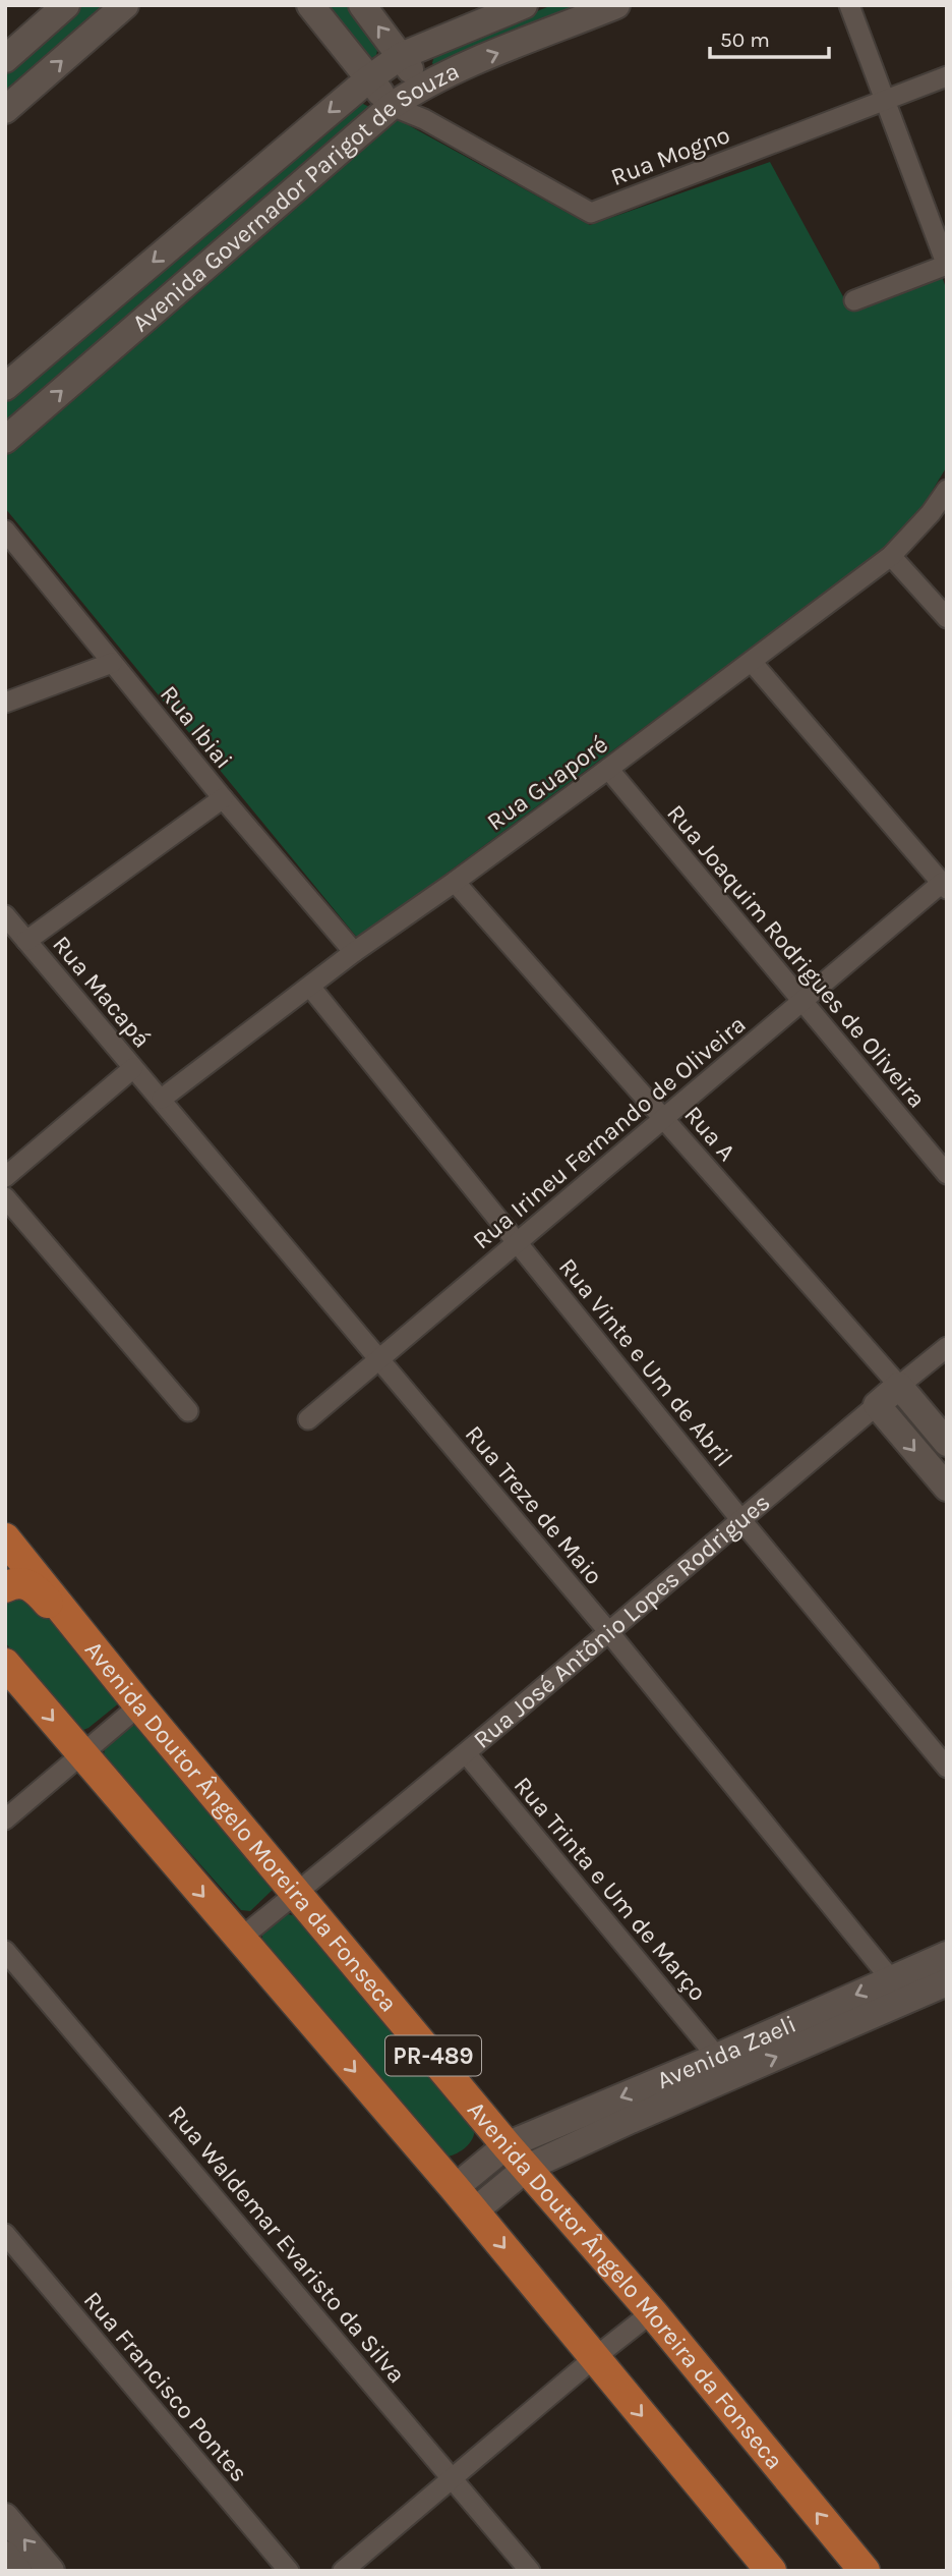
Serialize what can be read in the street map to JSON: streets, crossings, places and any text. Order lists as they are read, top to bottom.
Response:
{
  "streets": {
    "main road": ["Avenida Doutor Ângelo Moreira da Fonseca", "PR-489"],
    "street": [
      "Rua Mogno",
      "Avenida Governador Parigot de Souza",
      "Rua Ibiai",
      "Rua Guaporé",
      "Rua Joaquim Rodrigues de Oliveira",
      "Rua Macapá",
      "Rua Irineu Fernando de Oliveira",
      "Rua A",
      "Rua Vinte e Um de Abril",
      "Rua Treze de Maio",
      "Rua José Antônio Lopes Rodrigues",
      "Rua Trinta e Um de Março",
      "Avenida Zaeli",
      "Rua Waldemar Evaristo da Silva",
      "Rua Francisco Pontes"
    ]
  },
  "crossings": [
    ["Rua Mogno", "Avenida Governador Parigot de Souza"],
    ["Rua Ibiai", "Rua Guaporé"],
    ["Rua Guaporé", "Rua Joaquim Rodrigues de Oliveira"],
    ["Rua Guaporé", "Rua Macapá"],
    ["Rua Guaporé", "Rua A"],
    ["Rua Guaporé", "Rua Vinte e Um de Abril"],
    ["Rua Guaporé", "Rua Treze de Maio"],
    ["Rua Joaquim Rodrigues de Oliveira", "Rua Irineu Fernando de Oliveira"],
    ["Rua Macapá", "Rua Treze de Maio"],
    ["Rua Irineu Fernando de Oliveira", "Rua A"],
    ["Rua Irineu Fernando de Oliveira", "Rua Vinte e Um de Abril"],
    ["Rua Irineu Fernando de Oliveira", "Rua Treze de Maio"],
    ["Rua A", "Rua José Antônio Lopes Rodrigues"],
    ["Rua Vinte e Um de Abril", "Rua José Antônio Lopes Rodrigues"],
    ["Rua Treze de Maio", "Rua José Antônio Lopes Rodrigues"],
    ["Rua Treze de Maio", "Avenida Zaeli"],
    ["Rua José Antônio Lopes Rodrigues", "Avenida Doutor Ângelo Moreira da Fonseca"],
    ["Rua José Antônio Lopes Rodrigues", "Rua Trinta e Um de Março"],
    ["Rua José Antônio Lopes Rodrigues", "PR-489"],
    ["Avenida Doutor Ângelo Moreira da Fonseca", "Avenida Zaeli"],
    ["Rua Trinta e Um de Março", "Avenida Zaeli"],
    ["Avenida Zaeli", "PR-489"]
  ],
  "scale_bar": "50 m"
}
